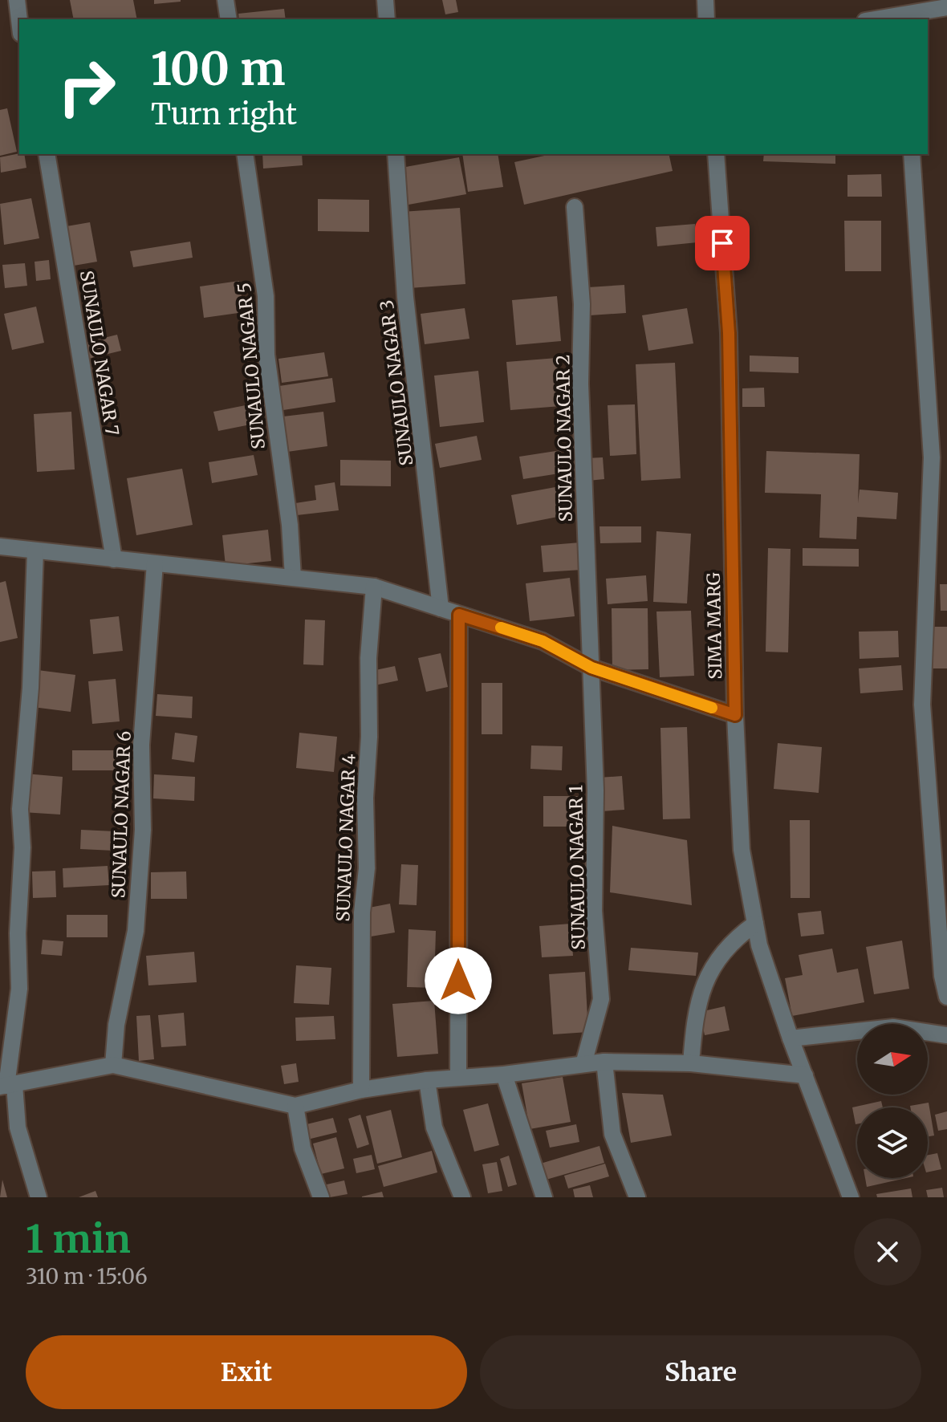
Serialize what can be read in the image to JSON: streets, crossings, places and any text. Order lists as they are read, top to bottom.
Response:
{
  "streets": {
    "street": [
      "SUNAULO NAGAR 7",
      "SUNAULO NAGAR 5",
      "SUNAULO NAGAR 3",
      "SUNAULO NAGAR 2",
      "SIMA MARG",
      "SUNAULO NAGAR 6",
      "SUNAULO NAGAR 4",
      "SUNAULO NAGAR 1"
    ]
  },
  "crossings": [
    ["SUNAULO NAGAR 2", "SUNAULO NAGAR 1"]
  ],
  "north": "right",
  "page": {
    "turn": ["100 m", "Turn right"],
    "heading": ["1 min", "310 m · 15:06"],
    "buttons": ["Exit", "Share"]
  }
}
